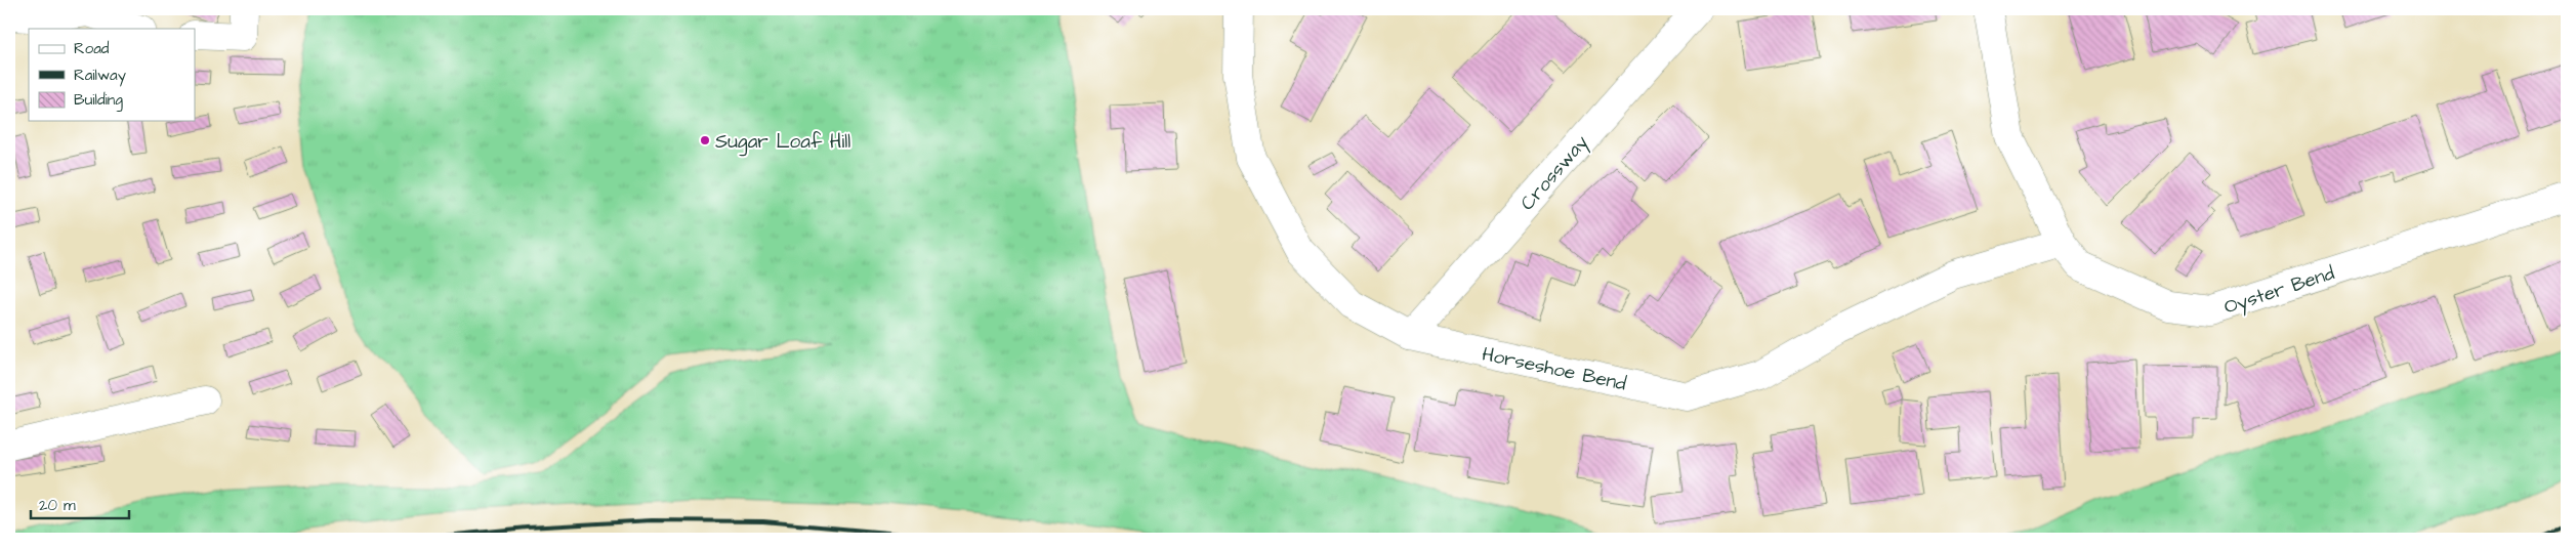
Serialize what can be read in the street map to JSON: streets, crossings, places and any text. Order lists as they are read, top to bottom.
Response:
{
  "streets": {
    "street": ["Crossway", "Oyster Bend", "Horseshoe Bend"]
  },
  "crossings": [
    ["Crossway", "Horseshoe Bend"],
    ["Oyster Bend", "Horseshoe Bend"]
  ],
  "places": ["Sugar Loaf Hill"],
  "legend": ["Road", "Railway", "Building"],
  "scale_bar": "20 m"
}
